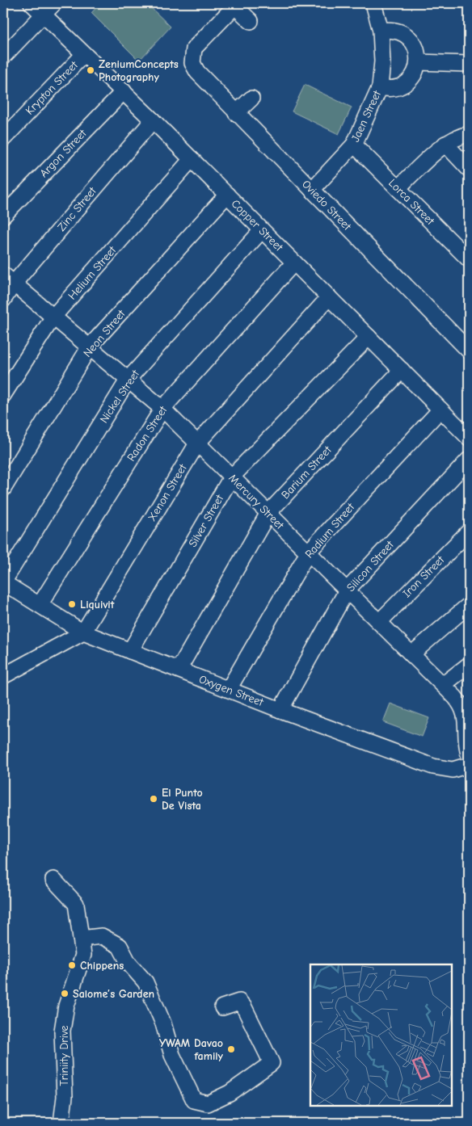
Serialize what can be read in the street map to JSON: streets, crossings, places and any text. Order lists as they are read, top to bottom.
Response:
{
  "streets": {
    "street": [
      "Krypton Street",
      "Jaen Street",
      "Argon Street",
      "Lorca Street",
      "Oviedo Street",
      "Zinc Street",
      "Copper Street",
      "Helium Street",
      "Neon Street",
      "Nickel Street",
      "Radon Street",
      "Barium Street",
      "Xenon Street",
      "Mercury Street",
      "Silver Street",
      "Radium Street",
      "Silicon Street",
      "Iron Street",
      "Oxygen Street",
      "Triniity Drive"
    ]
  },
  "crossings": [
    ["Krypton Street", "Copper Street"],
    ["Jaen Street", "Lorca Street"],
    ["Jaen Street", "Oviedo Street"],
    ["Argon Street", "Copper Street"],
    ["Zinc Street", "Copper Street"],
    ["Zinc Street", "Mercury Street"],
    ["Copper Street", "Helium Street"],
    ["Copper Street", "Neon Street"],
    ["Copper Street", "Nickel Street"],
    ["Copper Street", "Radon Street"],
    ["Copper Street", "Barium Street"],
    ["Copper Street", "Xenon Street"],
    ["Copper Street", "Silver Street"],
    ["Copper Street", "Radium Street"],
    ["Helium Street", "Mercury Street"],
    ["Neon Street", "Mercury Street"],
    ["Nickel Street", "Mercury Street"],
    ["Nickel Street", "Oxygen Street"],
    ["Radon Street", "Mercury Street"],
    ["Radon Street", "Oxygen Street"],
    ["Barium Street", "Mercury Street"],
    ["Barium Street", "Oxygen Street"],
    ["Xenon Street", "Mercury Street"],
    ["Xenon Street", "Oxygen Street"],
    ["Mercury Street", "Silver Street"],
    ["Mercury Street", "Radium Street"],
    ["Mercury Street", "Silicon Street"],
    ["Mercury Street", "Iron Street"],
    ["Silver Street", "Oxygen Street"],
    ["Radium Street", "Oxygen Street"],
    ["Silicon Street", "Oxygen Street"]
  ],
  "places": [
    "ZeniumConcepts Photography",
    "Liquivit",
    "El Punto De Vista",
    "Chippens",
    "Salome’s Garden",
    "YWAM Davao family"
  ]
}
